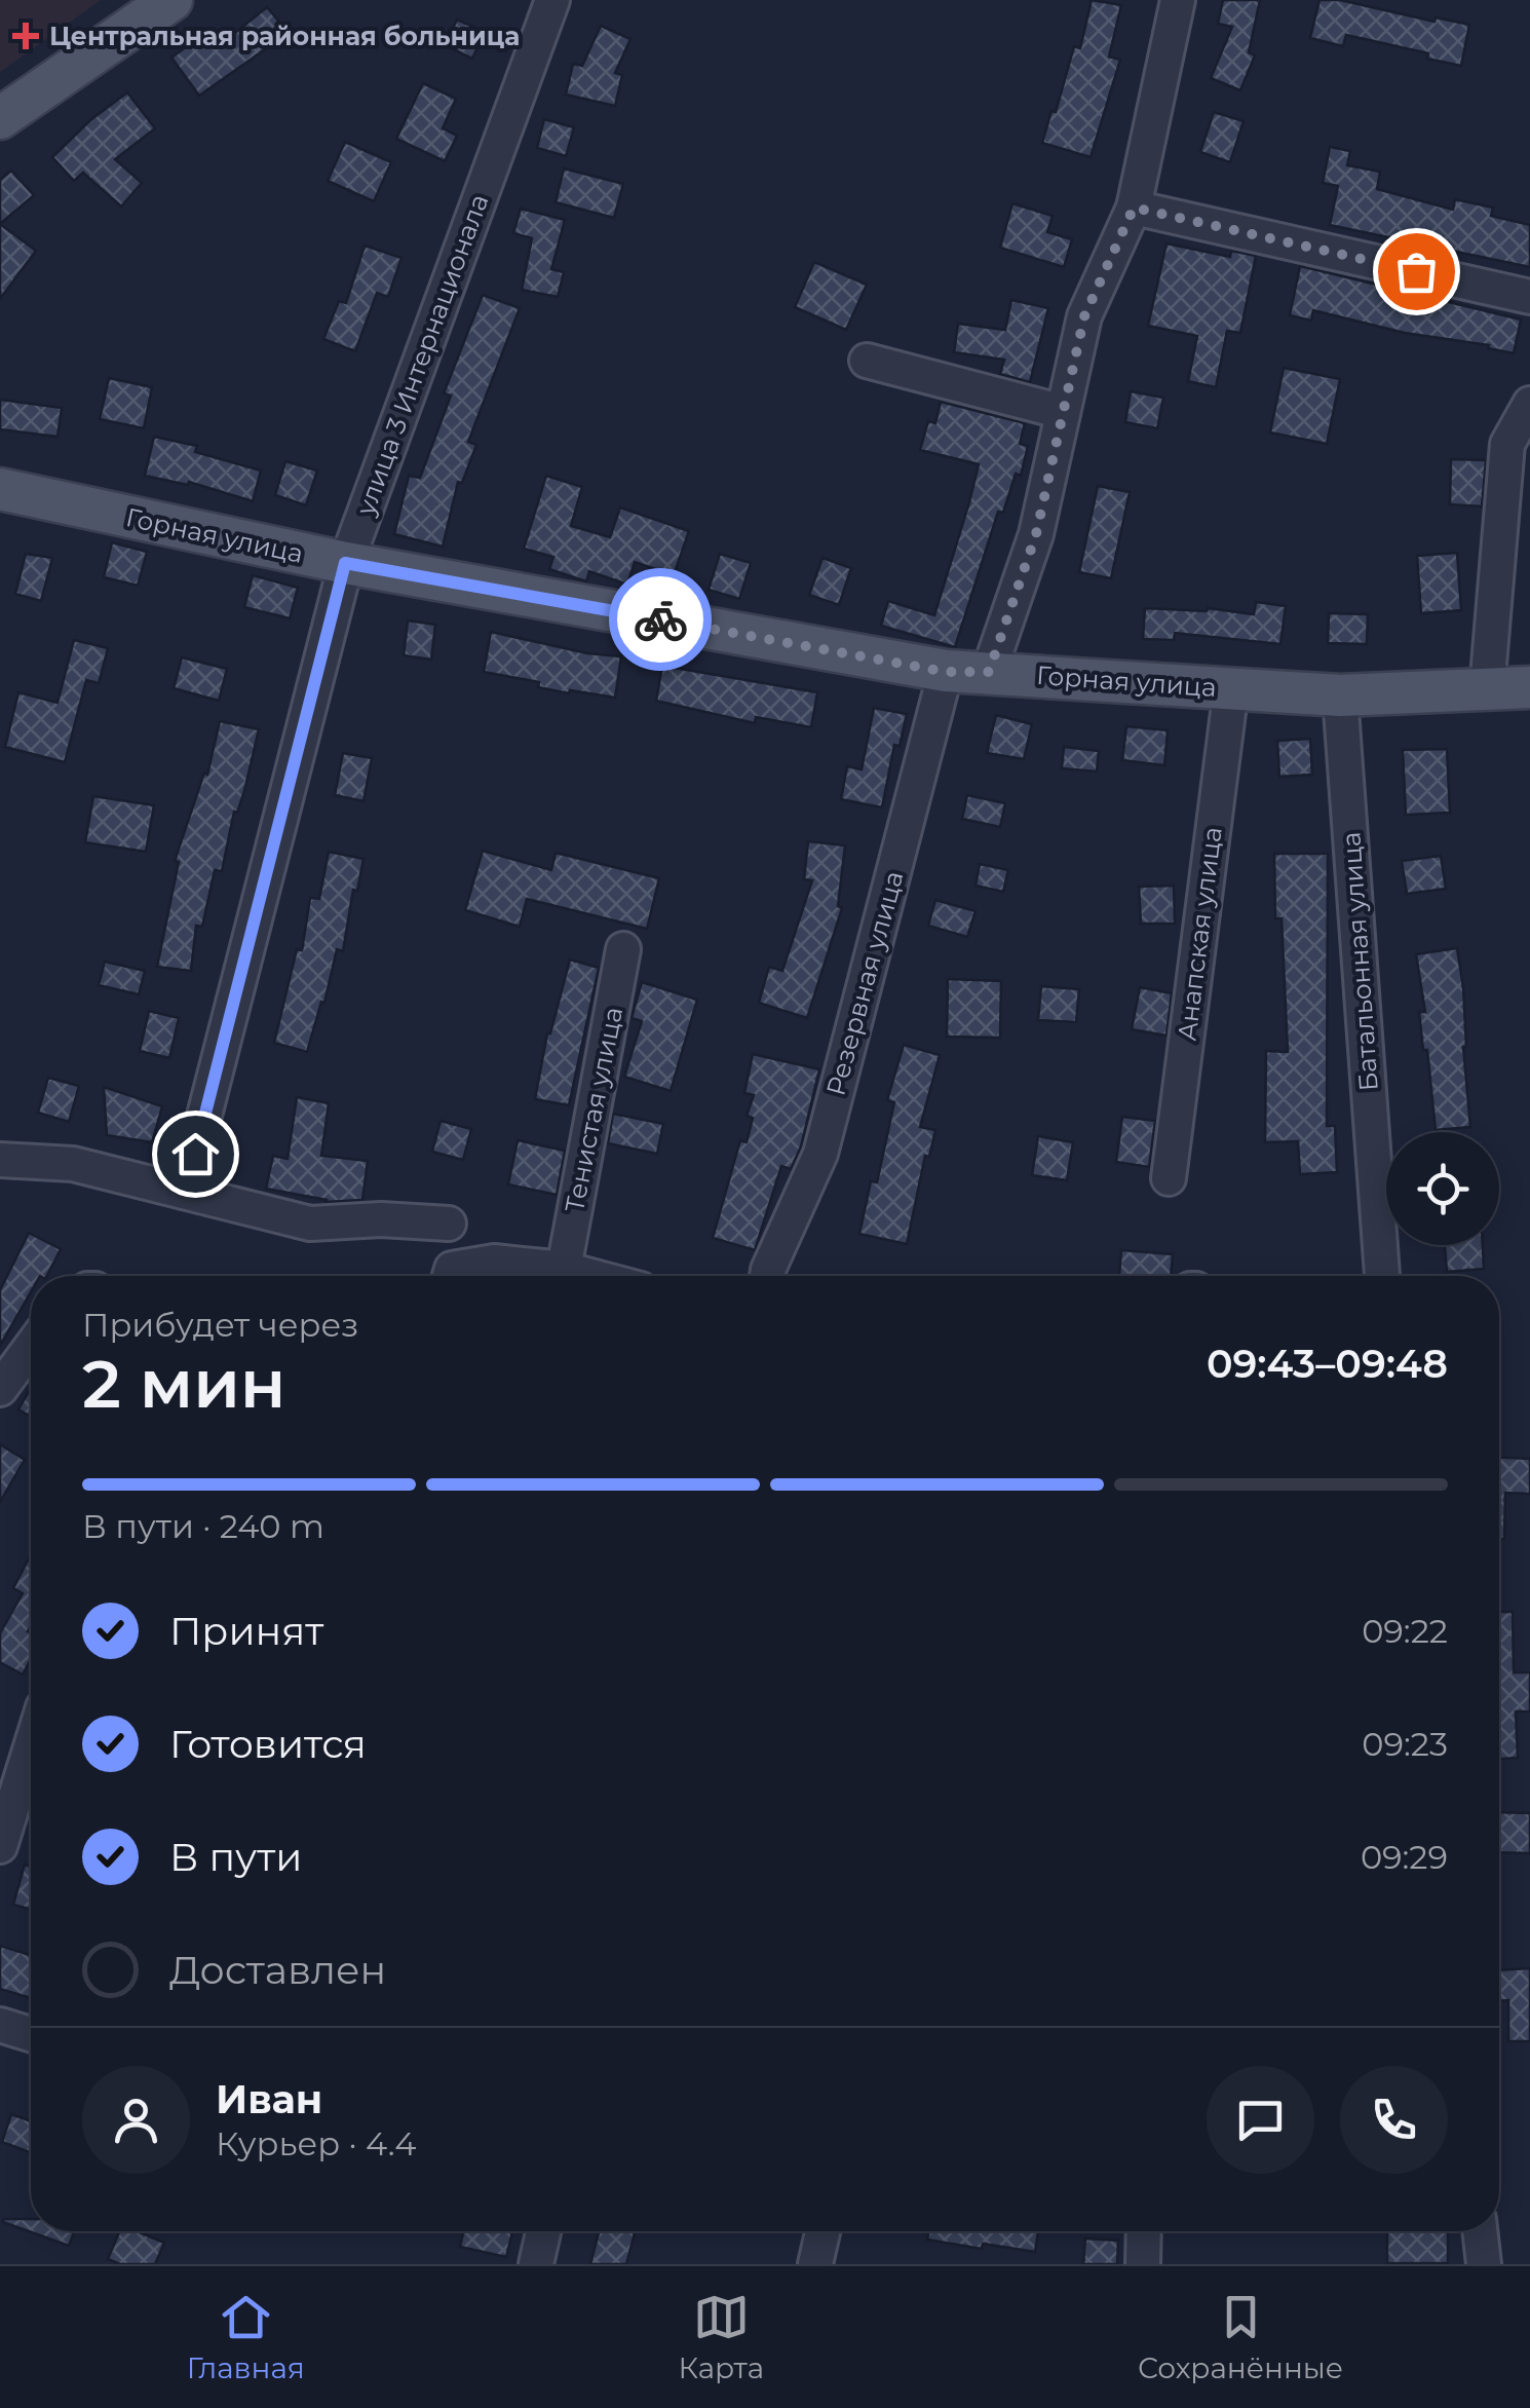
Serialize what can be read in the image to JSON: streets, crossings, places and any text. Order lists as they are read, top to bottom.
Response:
{
  "streets": {
    "main road": ["Горная улица"],
    "street": [
      "улица 3 Интернационала",
      "Анапская улица",
      "Батальонная улица",
      "Резервная улица",
      "Тенистая улица"
    ]
  },
  "crossings": [
    ["улица 3 Интернационала", "Горная улица"],
    ["Горная улица", "Анапская улица"],
    ["Горная улица", "Батальонная улица"],
    ["Горная улица", "Резервная улица"]
  ],
  "places": {
    "health": ["Центральная районная больница"]
  },
  "page": {
    "heading": ["2 мин", "Прибудет через", "09:43–09:48"],
    "panel": ["Иван", "Курьер · 4.4"],
    "bar": "В пути · 240 m",
    "list": [
      ["Принят", "09:22"],
      ["Готовится", "09:23"],
      ["В пути", "09:29"],
      "Доставлен"
    ],
    "tabs": ["Главная", "Карта", "Сохранённые"]
  }
}
